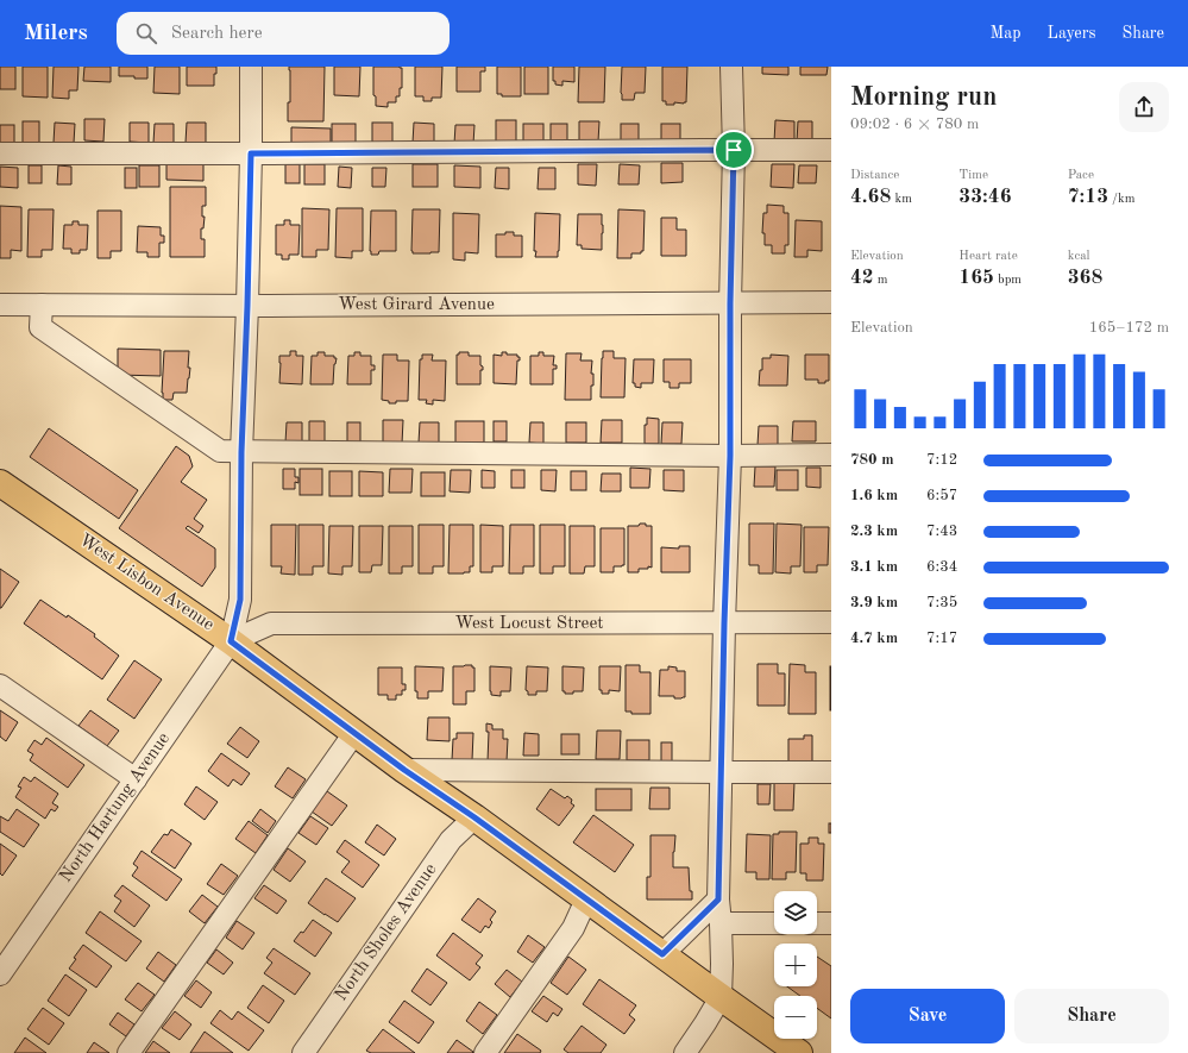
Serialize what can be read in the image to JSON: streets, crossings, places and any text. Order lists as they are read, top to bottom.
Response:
{
  "streets": {
    "main road": ["West Lisbon Avenue"],
    "street": [
      "West Girard Avenue",
      "West Locust Street",
      "North Hartung Avenue",
      "North Sholes Avenue"
    ]
  },
  "crossings": [
    ["West Lisbon Avenue", "West Locust Street"],
    ["West Lisbon Avenue", "North Hartung Avenue"],
    ["West Lisbon Avenue", "North Sholes Avenue"],
    ["West Locust Street", "North Hartung Avenue"]
  ],
  "page": {
    "header": "Milers",
    "search": "Search here",
    "nav": ["Map", "Layers", "Share"],
    "heading": ["Morning run", "09:02 · 6 × 780 m"],
    "stats": [
      ["Distance", "4.68 km"],
      ["Time", "33:46"],
      ["Pace", "7:13 /km"],
      ["Elevation", "42 m"],
      ["Heart rate", "165 bpm"],
      ["kcal", "368"]
    ],
    "chart": ["Elevation", "165–172 m"],
    "list": [
      {
        "name": "780 m",
        "note": "7:12"
      },
      {
        "name": "1.6 km",
        "note": "6:57"
      },
      {
        "name": "2.3 km",
        "note": "7:43"
      },
      {
        "name": "3.1 km",
        "note": "6:34"
      },
      {
        "name": "3.9 km",
        "note": "7:35"
      },
      {
        "name": "4.7 km",
        "note": "7:17"
      }
    ],
    "map_buttons": ["+", "−"],
    "buttons": ["Save", "Share"]
  }
}
